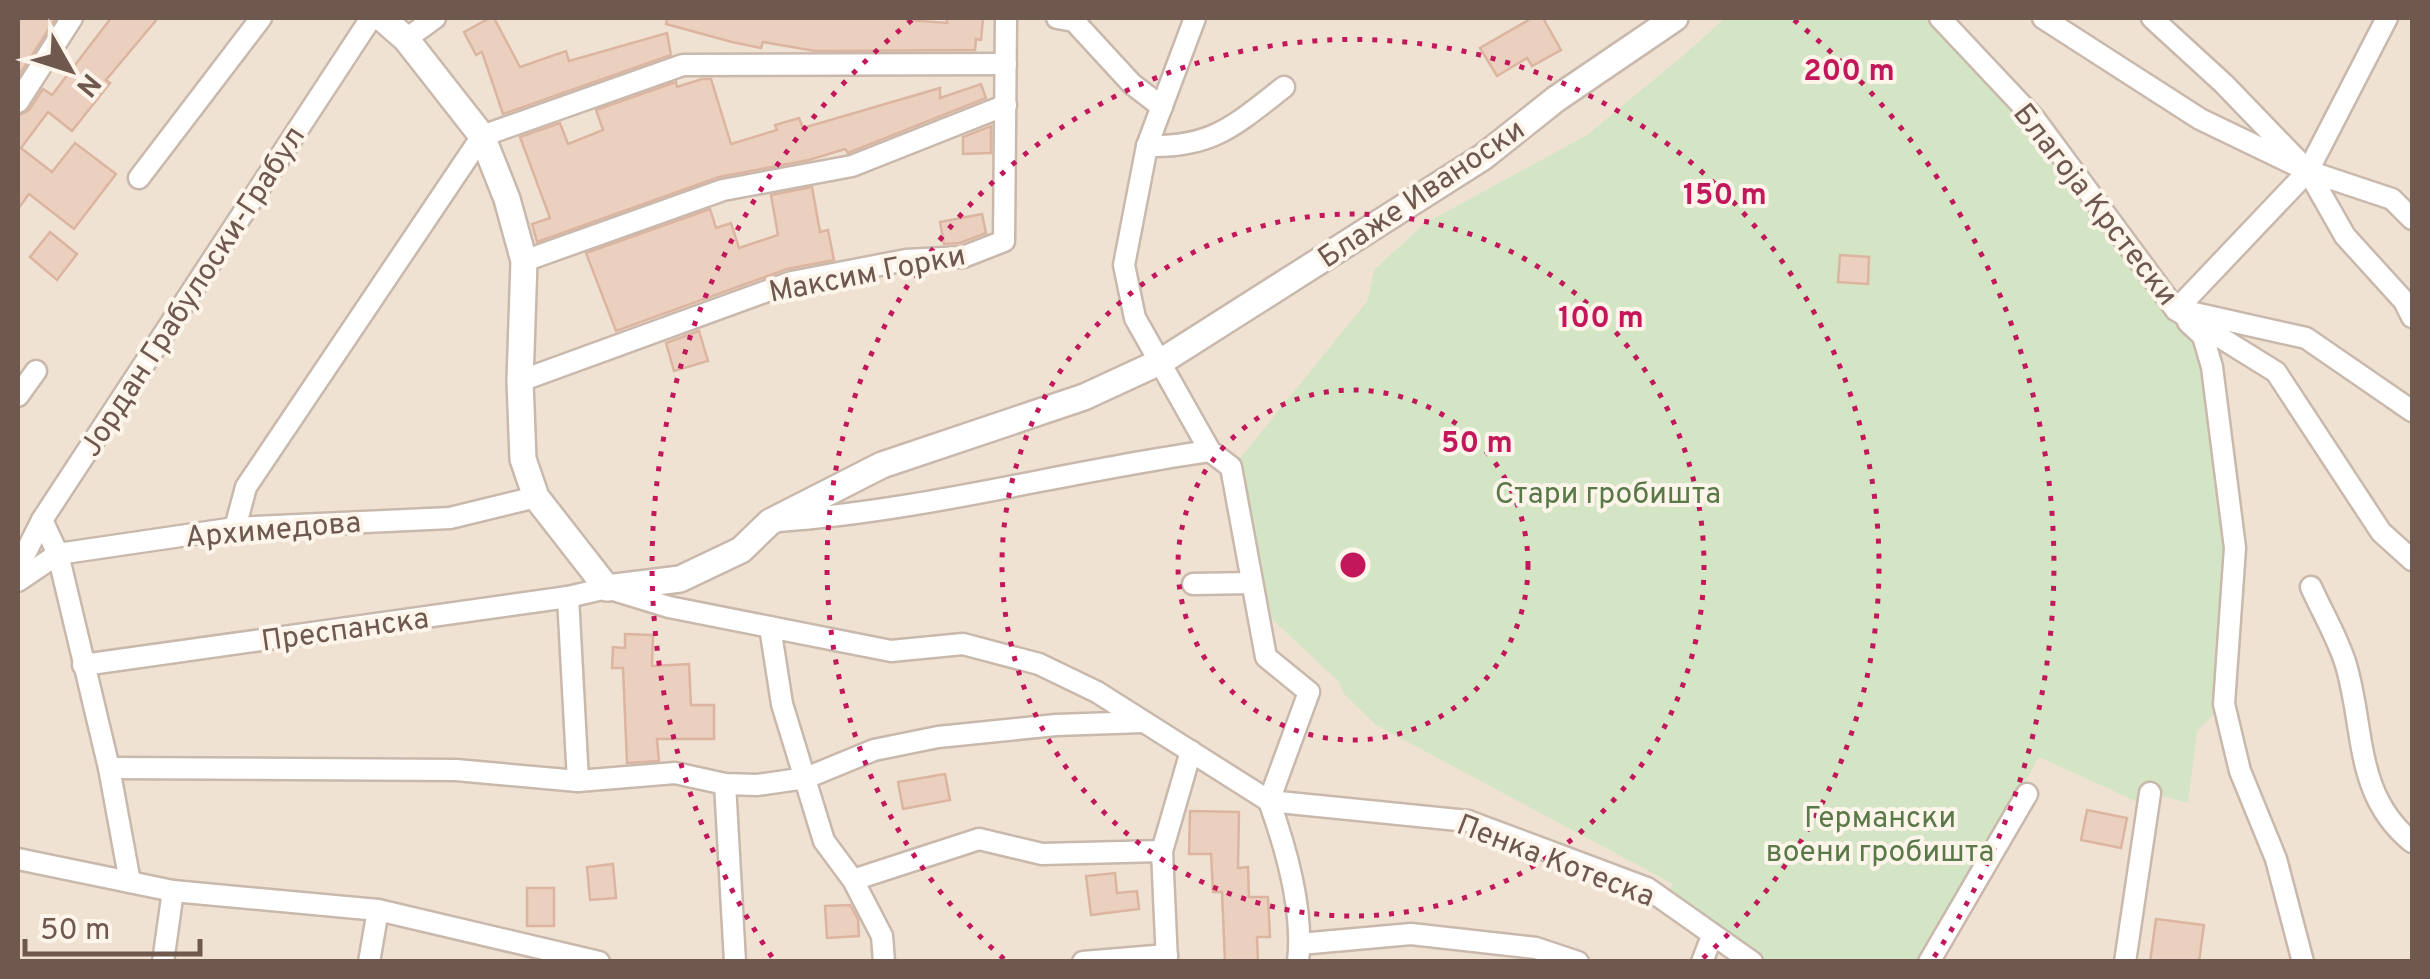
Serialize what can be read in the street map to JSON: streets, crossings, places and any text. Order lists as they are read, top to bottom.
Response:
{
  "streets": {
    "street": [
      "Блаже Иваноски",
      "Благоја Крстески",
      "Максим Горки",
      "Јордан Грабулоски-Грабул",
      "Архимедова",
      "Преспанска",
      "Пенка Котеска"
    ]
  },
  "crossings": [
    ["Блаже Иваноски", "Преспанска"]
  ],
  "parks": ["Стари гробишта", "Германски воени гробишта"],
  "scale_bar": "50 m",
  "north": "bottom right",
  "rings": [
    "200 m",
    "150 m",
    "100 m",
    "50 m"
  ]
}
